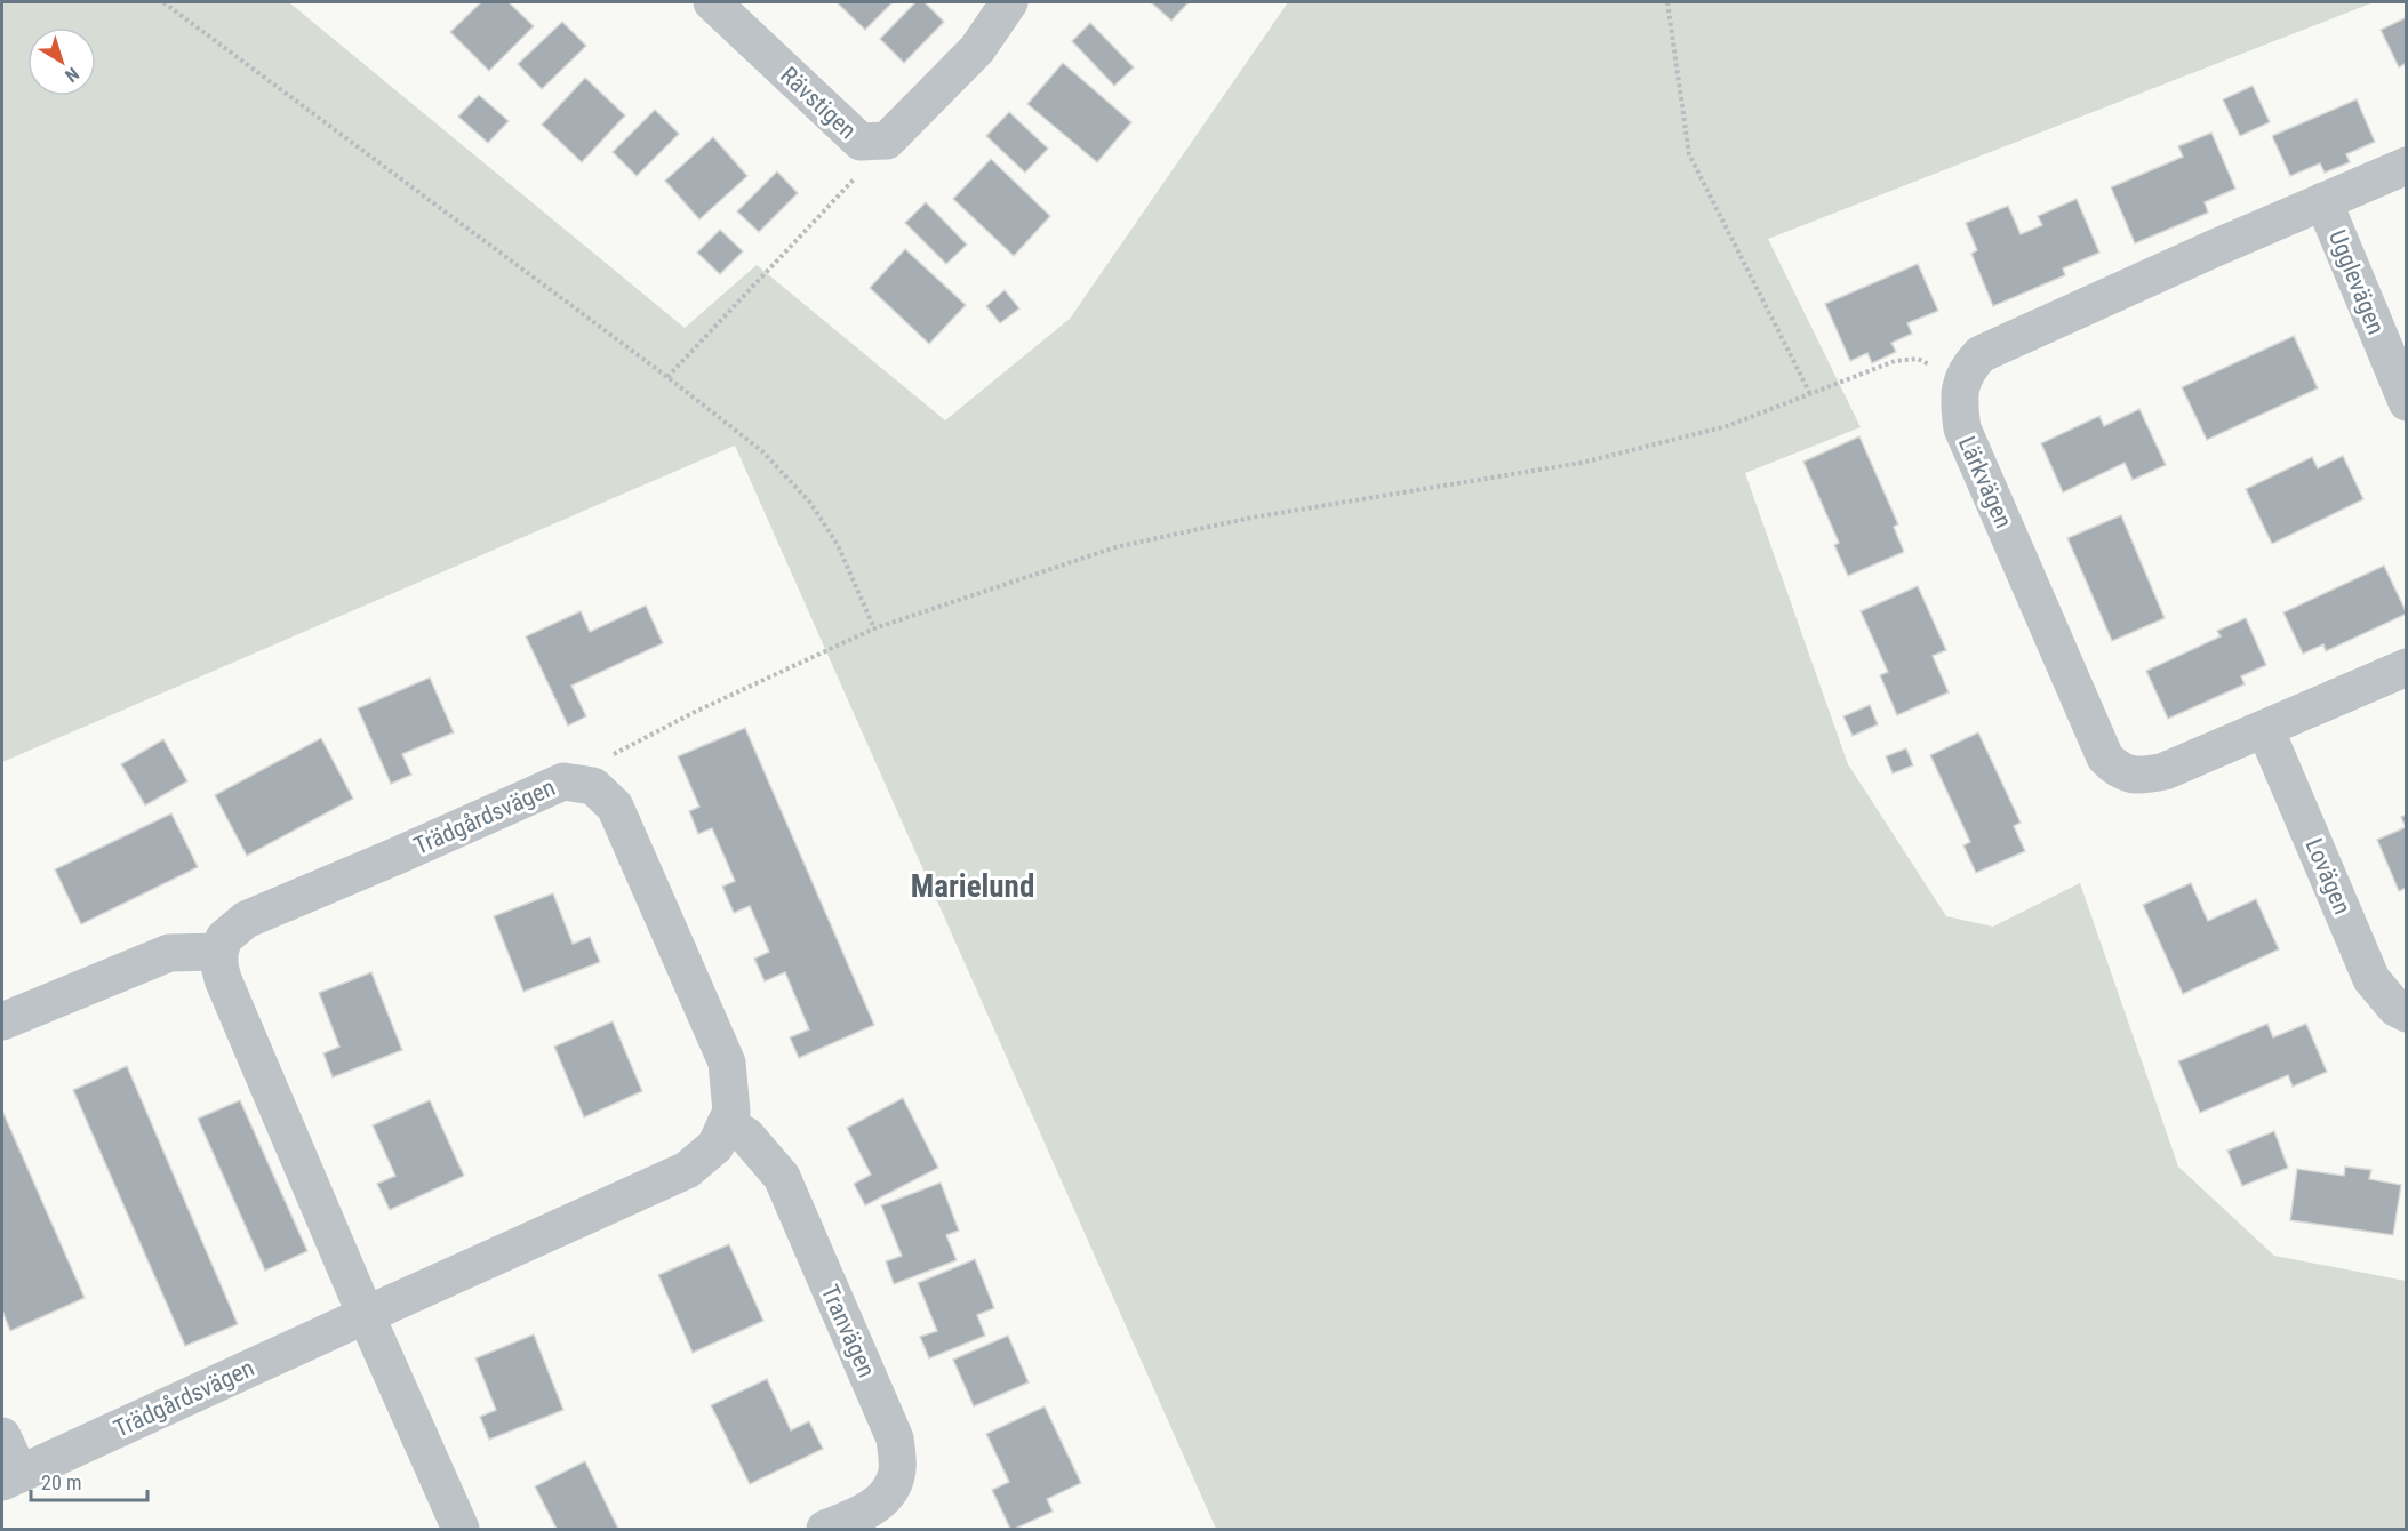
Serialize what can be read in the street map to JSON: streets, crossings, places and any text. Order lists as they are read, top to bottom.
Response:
{
  "streets": {
    "street": [
      "Rävstigen",
      "Ugglevägen",
      "Lärkvägen",
      "Trädgårdsvägen",
      "Lovägen",
      "Tranvägen"
    ]
  },
  "crossings": [
    ["Ugglevägen", "Lärkvägen"],
    ["Lärkvägen", "Lovägen"],
    ["Trädgårdsvägen", "Tranvägen"]
  ],
  "districts": ["Marielund"],
  "scale_bar": "20 m",
  "north": "bottom right"
}
